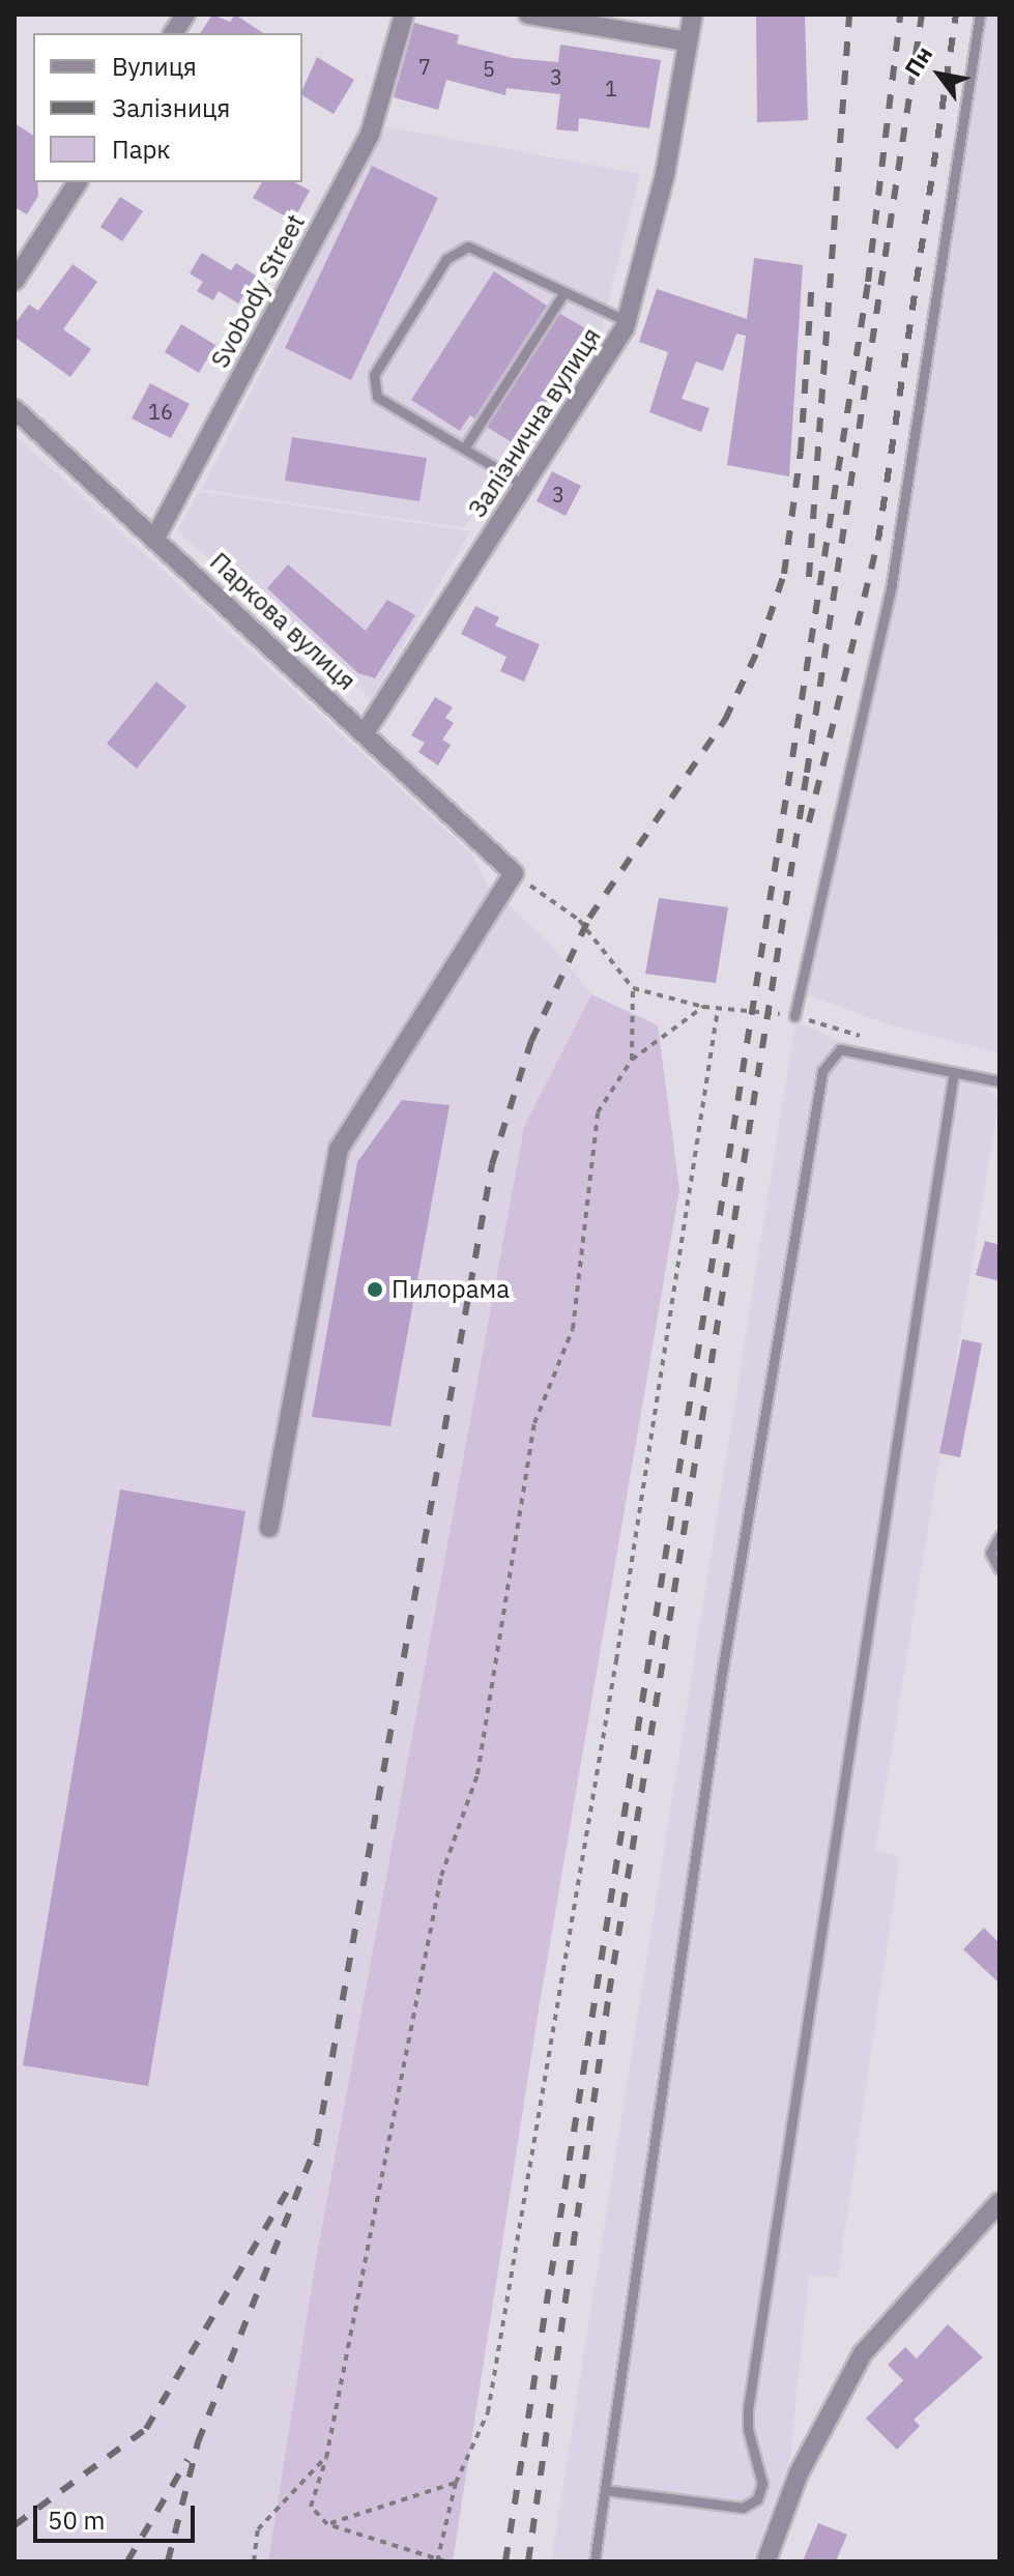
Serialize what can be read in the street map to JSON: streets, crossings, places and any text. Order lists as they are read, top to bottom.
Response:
{
  "streets": {
    "street": ["Svobody Street", "Залізнична вулиця", "Паркова вулиця"]
  },
  "crossings": [
    ["Svobody Street", "Паркова вулиця"],
    ["Залізнична вулиця", "Паркова вулиця"]
  ],
  "places": ["Пилорама"],
  "house_numbers": [
    "7",
    "5",
    "3",
    "1",
    "16",
    "3"
  ],
  "legend": ["Вулиця", "Залізниця", "Парк"],
  "scale_bar": "50 m",
  "north": "top left"
}
